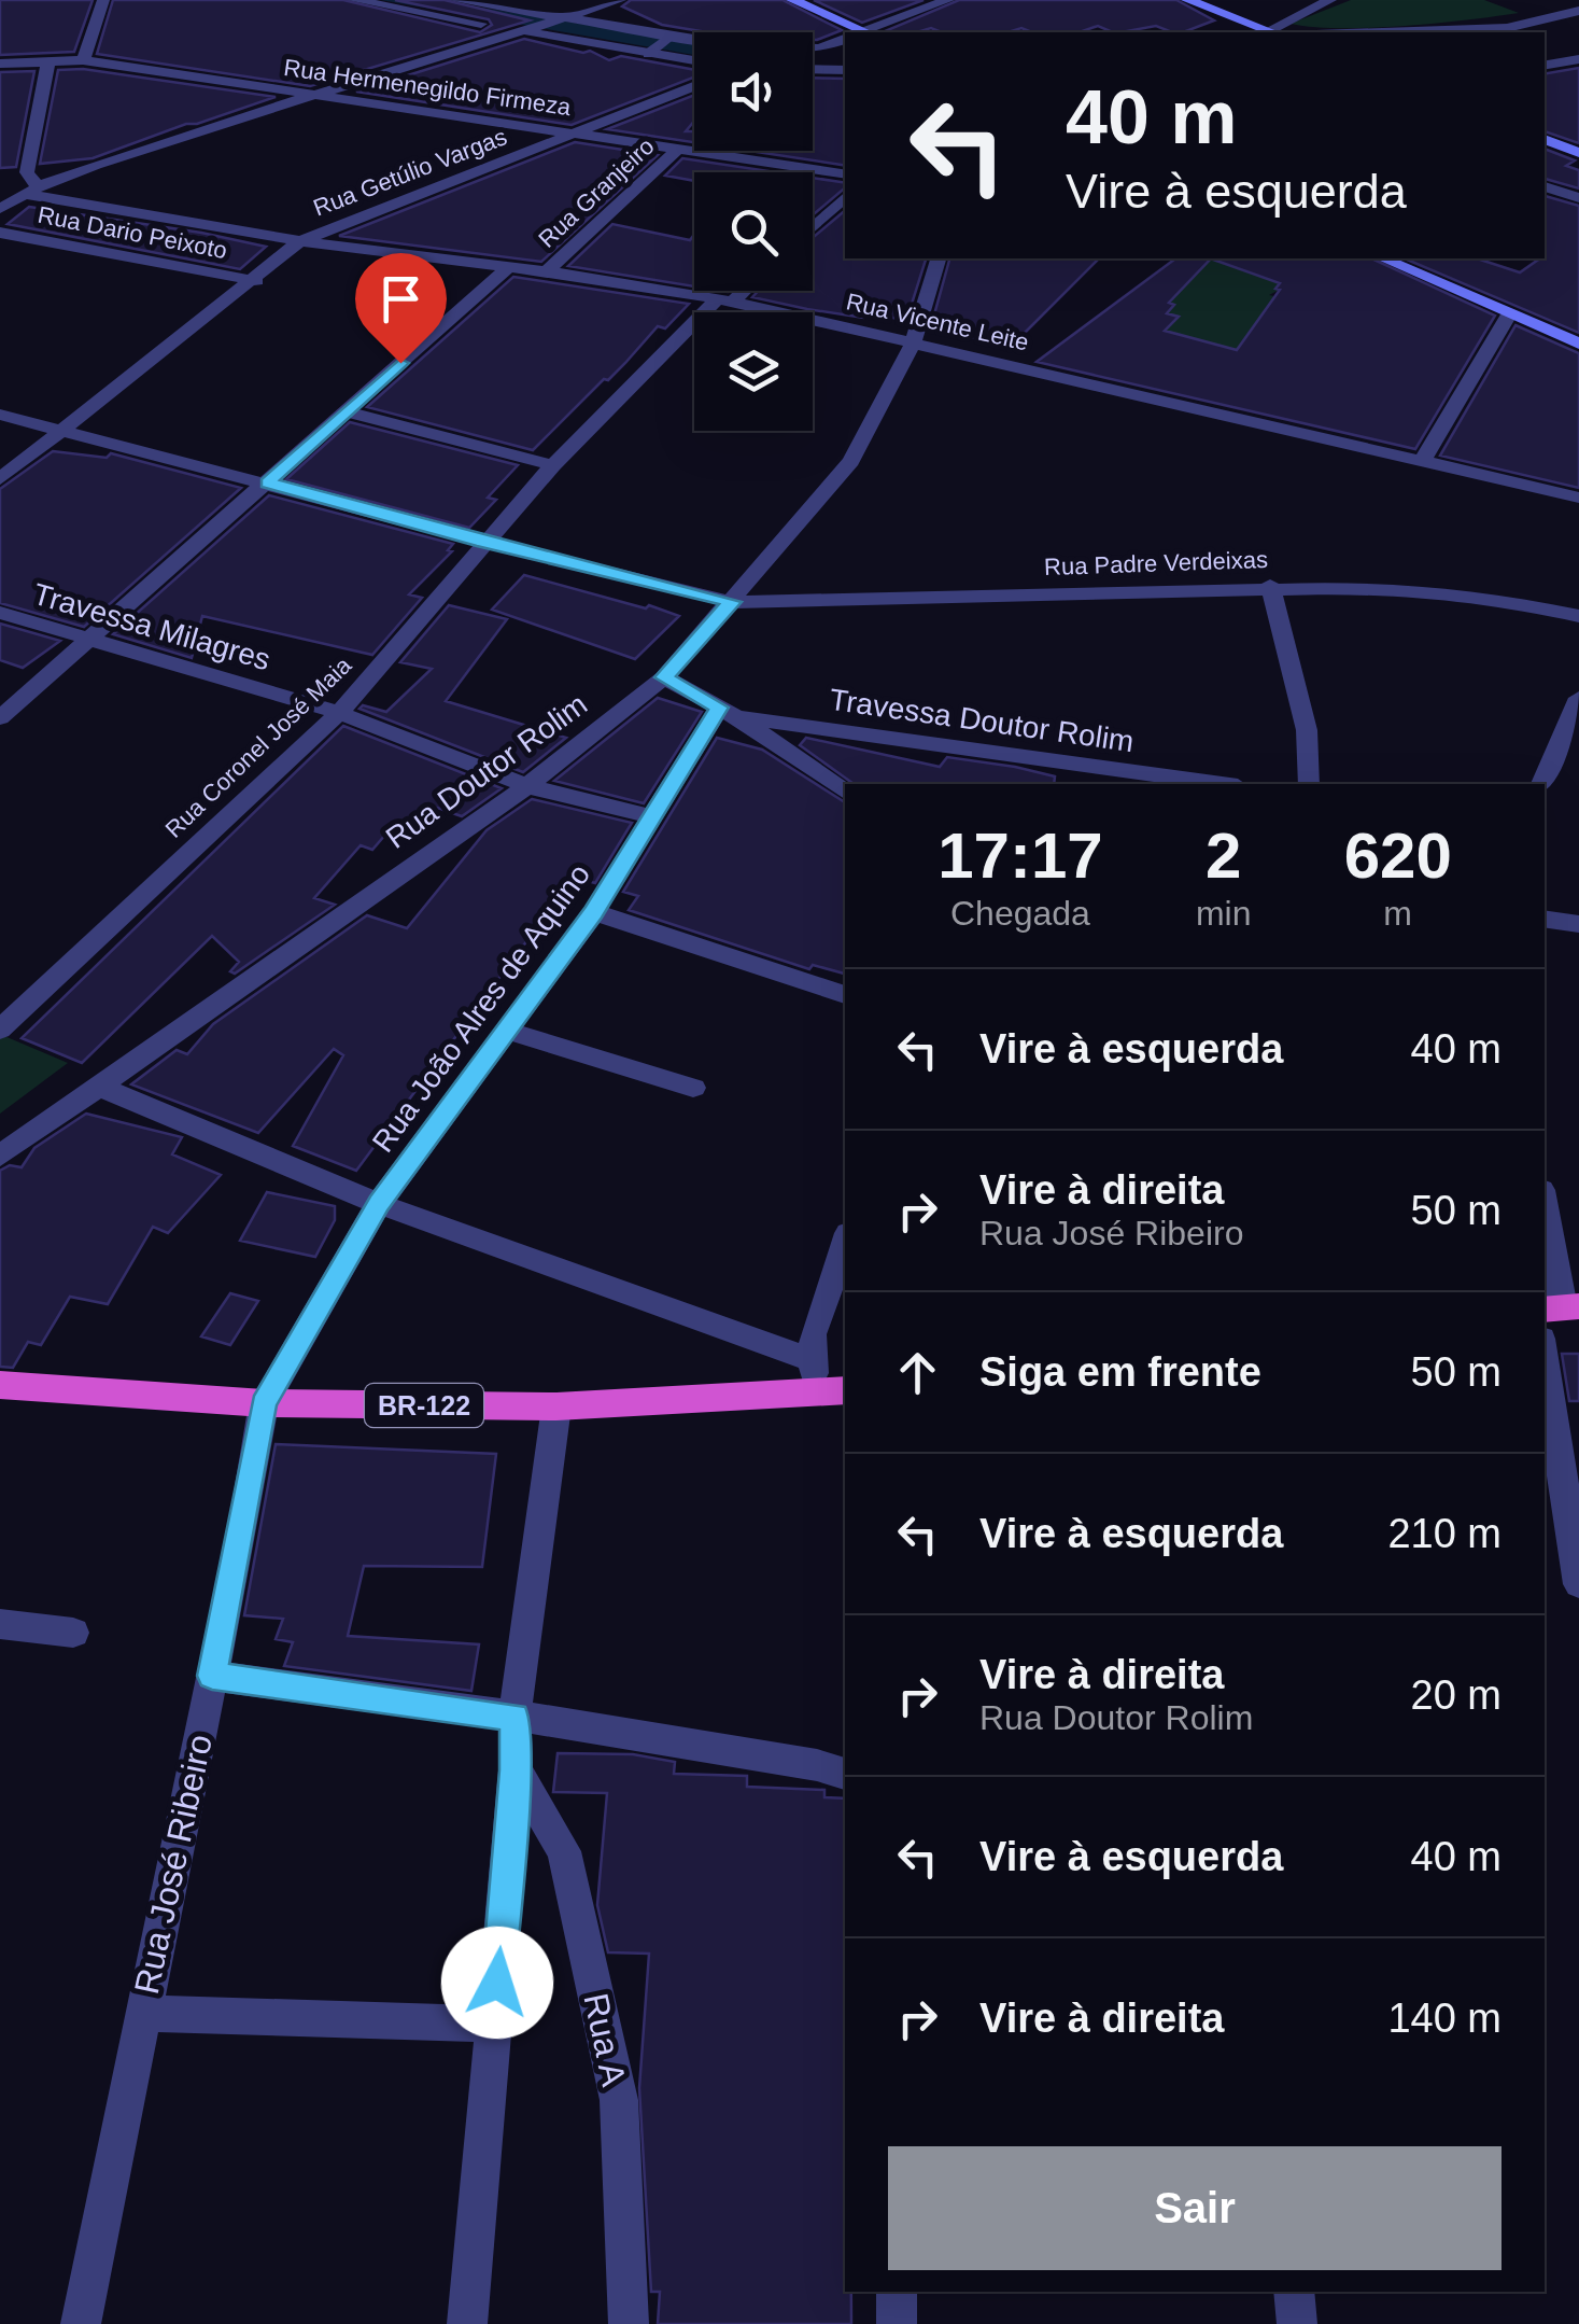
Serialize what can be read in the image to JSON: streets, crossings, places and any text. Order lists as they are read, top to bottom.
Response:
{
  "streets": {
    "highway": ["BR-122"],
    "street": [
      "Rua Hermenegildo Firmeza",
      "Rua Getúlio Vargas",
      "Rua Granjeiro",
      "Rua Dario Peixoto",
      "Rua Vicente Leite",
      "Rua Padre Verdeixas",
      "Travessa Milagres",
      "Travessa Doutor Rolim",
      "Rua Coronel José Maia",
      "Rua Doutor Rolim",
      "Rua João Alres de Aquino",
      "Rua José Ribeiro",
      "Rua A"
    ]
  },
  "crossings": [
    ["Rua Hermenegildo Firmeza", "Rua Getúlio Vargas"],
    ["Rua Hermenegildo Firmeza", "Rua Granjeiro"],
    ["Rua Getúlio Vargas", "Rua Dario Peixoto"],
    ["Rua Getúlio Vargas", "Rua Vicente Leite"],
    ["Rua Getúlio Vargas", "Rua Padre Verdeixas"],
    ["Rua Granjeiro", "Rua Vicente Leite"],
    ["Rua Vicente Leite", "Rua Coronel José Maia"],
    ["Rua Vicente Leite", "Rua Doutor Rolim"],
    ["Rua Padre Verdeixas", "Rua Coronel José Maia"],
    ["Rua Padre Verdeixas", "Rua Doutor Rolim"],
    ["Travessa Milagres", "Rua Coronel José Maia"],
    ["Travessa Milagres", "Rua Doutor Rolim"],
    ["Travessa Milagres", "Rua João Alres de Aquino"],
    ["Travessa Doutor Rolim", "Rua João Alres de Aquino"],
    ["Rua João Alres de Aquino", "BR-122"],
    ["Rua João Alres de Aquino", "Rua José Ribeiro"],
    ["BR-122", "Rua José Ribeiro"]
  ],
  "page": {
    "turn": ["40 m", "Vire à esquerda"],
    "eta": [
      "17:17",
      "Chegada",
      "2",
      "min",
      "620",
      "m"
    ],
    "list": [
      {
        "name": "Vire à esquerda",
        "value": "40 m"
      },
      {
        "name": "Vire à direita",
        "note": "Rua José Ribeiro",
        "value": "50 m"
      },
      {
        "name": "Siga em frente",
        "value": "50 m"
      },
      {
        "name": "Vire à esquerda",
        "value": "210 m"
      },
      {
        "name": "Vire à direita",
        "note": "Rua Doutor Rolim",
        "value": "20 m"
      },
      {
        "name": "Vire à esquerda",
        "value": "40 m"
      },
      {
        "name": "Vire à direita",
        "value": "140 m"
      }
    ],
    "buttons": "Sair"
  }
}
